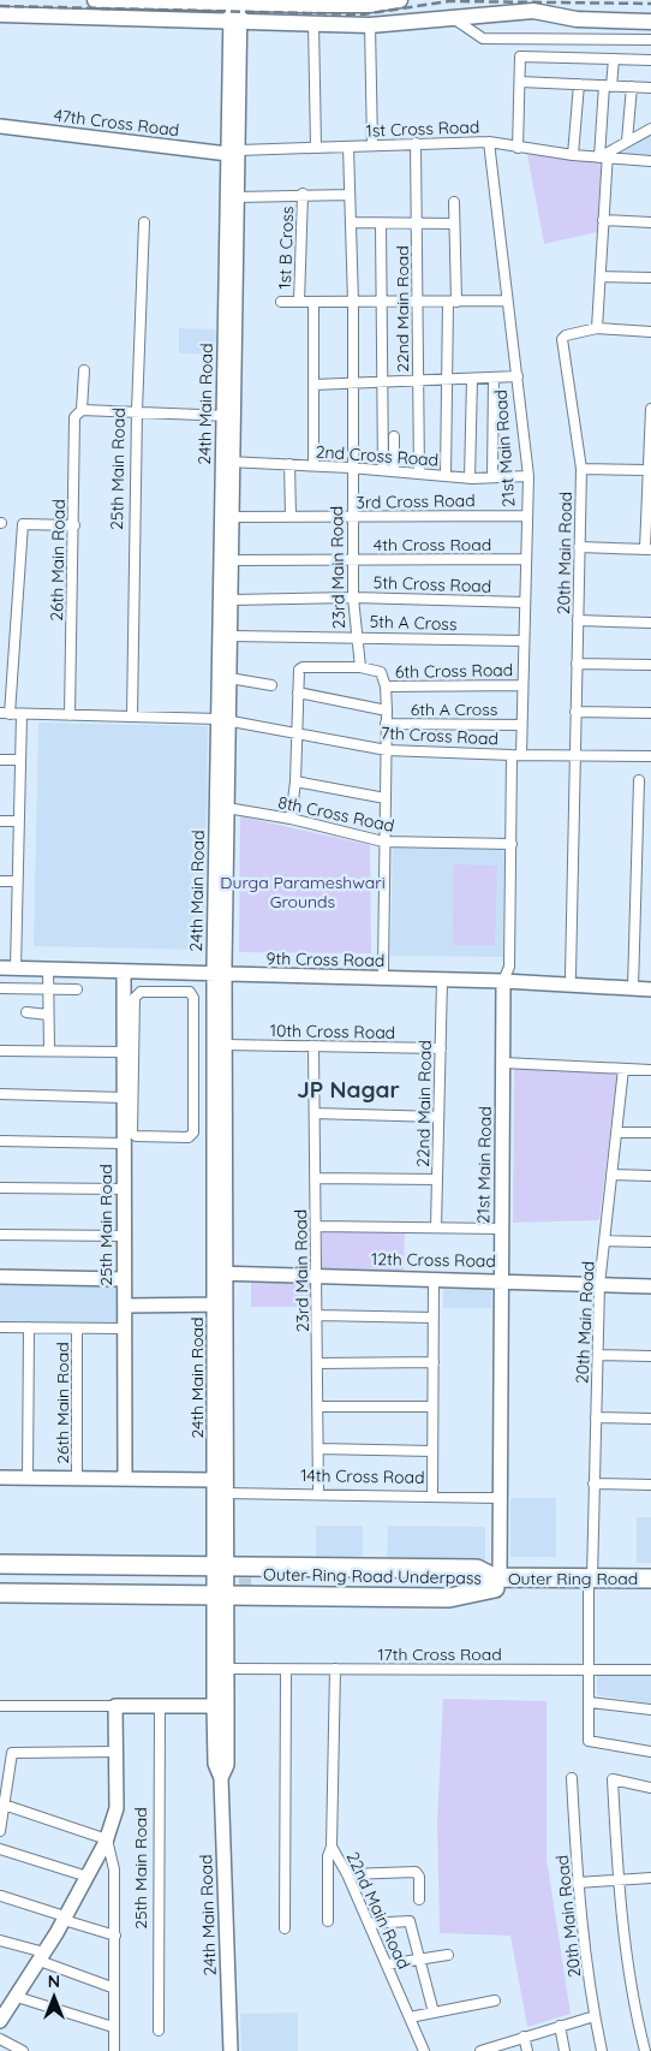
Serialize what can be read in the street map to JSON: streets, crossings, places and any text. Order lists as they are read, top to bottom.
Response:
{
  "streets": {
    "highway": ["Outer Ring Road Underpass", "Outer Ring Road"],
    "main road": [
      "47th Cross Road",
      "24th Main Road",
      "21st Main Road",
      "25th Main Road",
      "9th Cross Road",
      "12th Cross Road"
    ],
    "street": [
      "1st Cross Road",
      "1st B Cross",
      "22nd Main Road",
      "2nd Cross Road",
      "3rd Cross Road",
      "4th Cross Road",
      "20th Main Road",
      "26th Main Road",
      "23rd Main Road",
      "5th Cross Road",
      "5th A Cross",
      "6th Cross Road",
      "6th A Cross",
      "7th Cross Road",
      "8th Cross Road",
      "10th Cross Road",
      "14th Cross Road",
      "17th Cross Road"
    ]
  },
  "crossings": [
    ["47th Cross Road", "1st Cross Road"],
    ["47th Cross Road", "24th Main Road"],
    ["1st Cross Road", "22nd Main Road"],
    ["1st Cross Road", "24th Main Road"],
    ["1st Cross Road", "21st Main Road"],
    ["1st Cross Road", "23rd Main Road"],
    ["22nd Main Road", "2nd Cross Road"],
    ["22nd Main Road", "9th Cross Road"],
    ["22nd Main Road", "10th Cross Road"],
    ["22nd Main Road", "17th Cross Road"],
    ["24th Main Road", "2nd Cross Road"],
    ["24th Main Road", "3rd Cross Road"],
    ["24th Main Road", "4th Cross Road"],
    ["24th Main Road", "5th Cross Road"],
    ["24th Main Road", "5th A Cross"],
    ["24th Main Road", "7th Cross Road"],
    ["24th Main Road", "8th Cross Road"],
    ["24th Main Road", "9th Cross Road"],
    ["24th Main Road", "10th Cross Road"],
    ["24th Main Road", "12th Cross Road"],
    ["24th Main Road", "14th Cross Road"],
    ["24th Main Road", "17th Cross Road"],
    ["21st Main Road", "2nd Cross Road"],
    ["21st Main Road", "3rd Cross Road"],
    ["21st Main Road", "4th Cross Road"],
    ["21st Main Road", "5th Cross Road"],
    ["21st Main Road", "5th A Cross"],
    ["21st Main Road", "6th Cross Road"],
    ["21st Main Road", "6th A Cross"],
    ["21st Main Road", "7th Cross Road"],
    ["21st Main Road", "8th Cross Road"],
    ["21st Main Road", "9th Cross Road"],
    ["21st Main Road", "12th Cross Road"],
    ["21st Main Road", "14th Cross Road"],
    ["21st Main Road", "Outer Ring Road Underpass"],
    ["21st Main Road", "Outer Ring Road"],
    ["2nd Cross Road", "23rd Main Road"],
    ["25th Main Road", "9th Cross Road"],
    ["3rd Cross Road", "23rd Main Road"],
    ["4th Cross Road", "23rd Main Road"],
    ["20th Main Road", "7th Cross Road"],
    ["20th Main Road", "9th Cross Road"],
    ["20th Main Road", "12th Cross Road"],
    ["20th Main Road", "Outer Ring Road"],
    ["20th Main Road", "17th Cross Road"],
    ["23rd Main Road", "5th Cross Road"],
    ["23rd Main Road", "5th A Cross"],
    ["23rd Main Road", "10th Cross Road"],
    ["23rd Main Road", "12th Cross Road"],
    ["23rd Main Road", "14th Cross Road"],
    ["Outer Ring Road Underpass", "Outer Ring Road"]
  ],
  "districts": ["JP Nagar"],
  "parks": ["Durga Parameshwari Grounds"],
  "north": "top"
}
